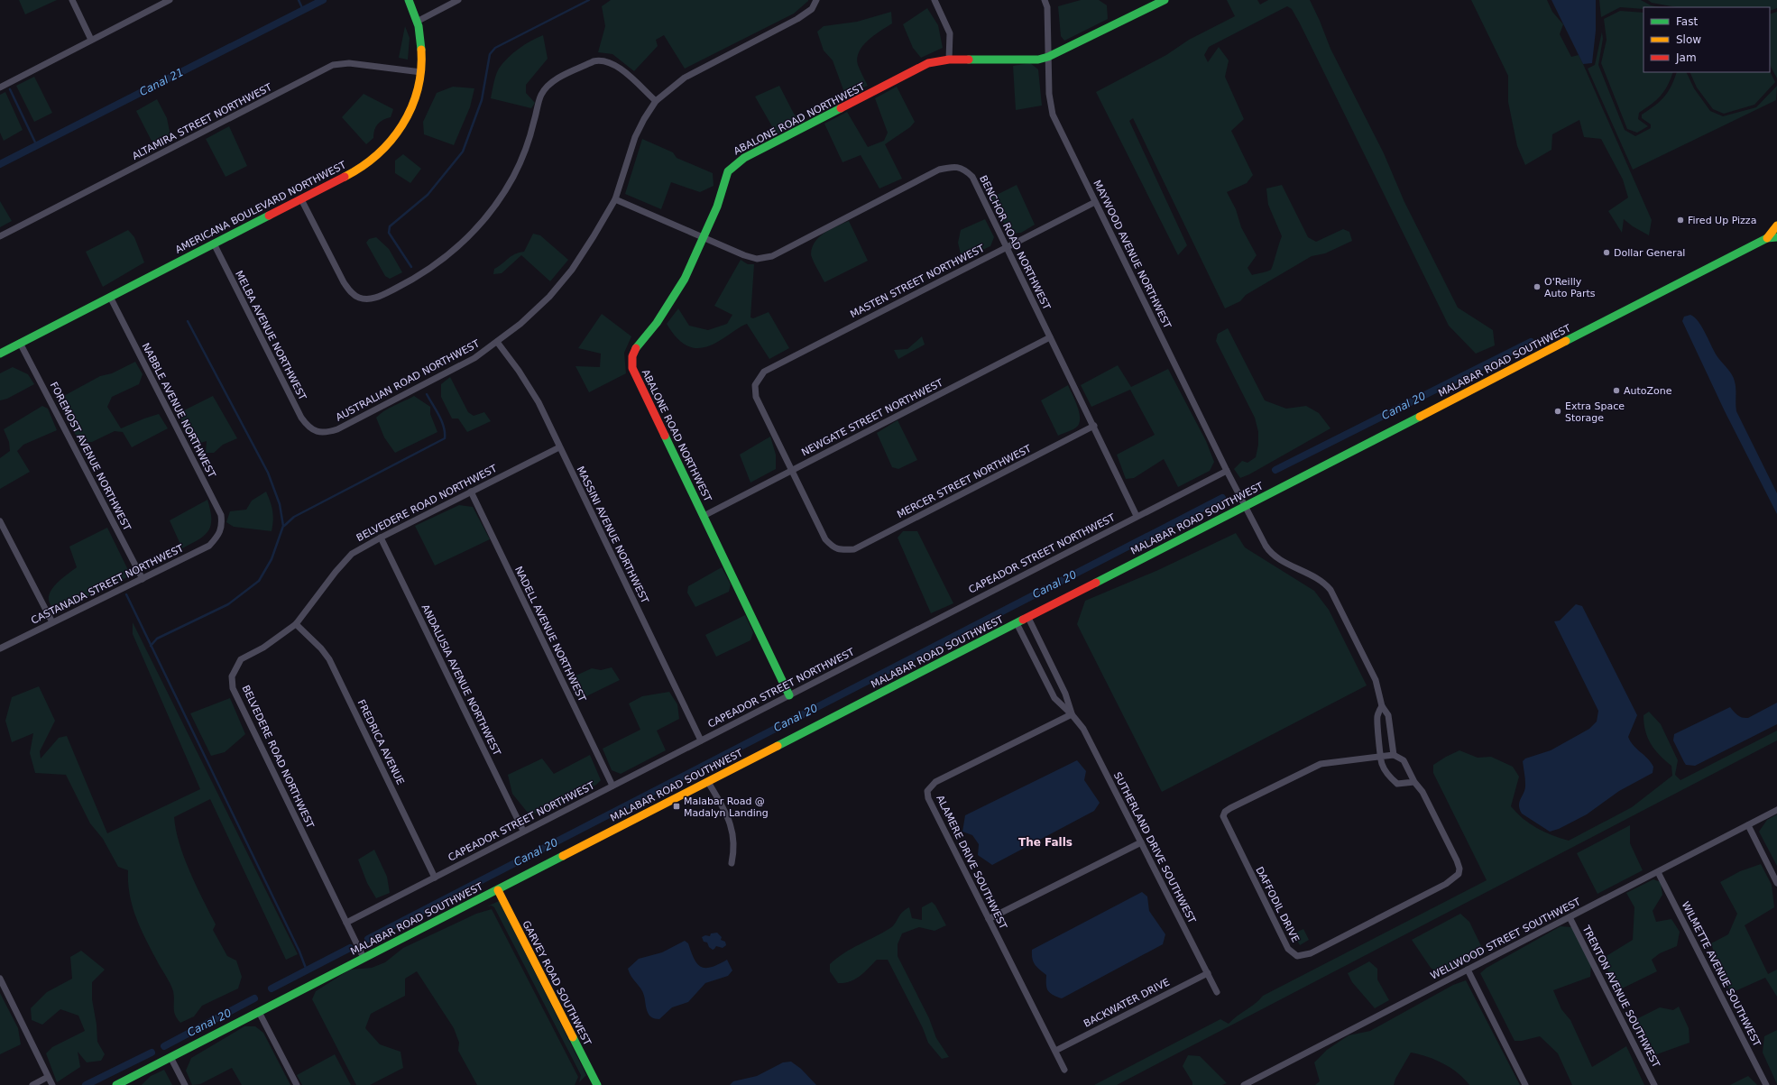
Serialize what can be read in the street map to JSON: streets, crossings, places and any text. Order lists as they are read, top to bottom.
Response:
{
  "streets": {
    "main road": [
      "ABALONE ROAD NORTHWEST",
      "AMERICANA BOULEVARD NORTHWEST",
      "MALABAR ROAD SOUTHWEST",
      "GARVEY ROAD SOUTHWEST"
    ],
    "street": [
      "ALTAMIRA STREET NORTHWEST",
      "BENCHOR ROAD NORTHWEST",
      "MAYWOOD AVENUE NORTHWEST",
      "MASTEN STREET NORTHWEST",
      "MELBA AVENUE NORTHWEST",
      "AUSTRALIAN ROAD NORTHWEST",
      "NABBLE AVENUE NORTHWEST",
      "NEWGATE STREET NORTHWEST",
      "FOREMOST AVENUE NORTHWEST",
      "MERCER STREET NORTHWEST",
      "BELVEDERE ROAD NORTHWEST",
      "MASSINI AVENUE NORTHWEST",
      "CAPEADOR STREET NORTHWEST",
      "CASTANADA STREET NORTHWEST",
      "NADELL AVENUE NORTHWEST",
      "ANDALUSIA AVENUE NORTHWEST",
      "FREDRICA AVENUE",
      "SUTHERLAND DRIVE SOUTHWEST",
      "ALAMERE DRIVE SOUTHWEST",
      "DAFFODIL DRIVE",
      "WELLWOOD STREET SOUTHWEST",
      "WILMETTE AVENUE SOUTHWEST",
      "TRENTON AVENUE SOUTHWEST",
      "BACKWATER DRIVE"
    ]
  },
  "crossings": [
    ["ABALONE ROAD NORTHWEST", "BENCHOR ROAD NORTHWEST"],
    ["ABALONE ROAD NORTHWEST", "MAYWOOD AVENUE NORTHWEST"],
    ["ABALONE ROAD NORTHWEST", "NEWGATE STREET NORTHWEST"],
    ["ABALONE ROAD NORTHWEST", "CAPEADOR STREET NORTHWEST"],
    ["ALTAMIRA STREET NORTHWEST", "AMERICANA BOULEVARD NORTHWEST"],
    ["AMERICANA BOULEVARD NORTHWEST", "MELBA AVENUE NORTHWEST"],
    ["AMERICANA BOULEVARD NORTHWEST", "NABBLE AVENUE NORTHWEST"],
    ["AMERICANA BOULEVARD NORTHWEST", "FOREMOST AVENUE NORTHWEST"],
    ["BENCHOR ROAD NORTHWEST", "MASTEN STREET NORTHWEST"],
    ["BENCHOR ROAD NORTHWEST", "AUSTRALIAN ROAD NORTHWEST"],
    ["BENCHOR ROAD NORTHWEST", "NEWGATE STREET NORTHWEST"],
    ["BENCHOR ROAD NORTHWEST", "MERCER STREET NORTHWEST"],
    ["BENCHOR ROAD NORTHWEST", "CAPEADOR STREET NORTHWEST"],
    ["MAYWOOD AVENUE NORTHWEST", "MASTEN STREET NORTHWEST"],
    ["MAYWOOD AVENUE NORTHWEST", "MALABAR ROAD SOUTHWEST"],
    ["MAYWOOD AVENUE NORTHWEST", "CAPEADOR STREET NORTHWEST"],
    ["MAYWOOD AVENUE NORTHWEST", "DAFFODIL DRIVE"],
    ["MASTEN STREET NORTHWEST", "NEWGATE STREET NORTHWEST"],
    ["MASTEN STREET NORTHWEST", "MERCER STREET NORTHWEST"],
    ["MELBA AVENUE NORTHWEST", "AUSTRALIAN ROAD NORTHWEST"],
    ["MALABAR ROAD SOUTHWEST", "BELVEDERE ROAD NORTHWEST"],
    ["MALABAR ROAD SOUTHWEST", "SUTHERLAND DRIVE SOUTHWEST"],
    ["MALABAR ROAD SOUTHWEST", "GARVEY ROAD SOUTHWEST"],
    ["AUSTRALIAN ROAD NORTHWEST", "MASSINI AVENUE NORTHWEST"],
    ["NABBLE AVENUE NORTHWEST", "CASTANADA STREET NORTHWEST"],
    ["NEWGATE STREET NORTHWEST", "MERCER STREET NORTHWEST"],
    ["FOREMOST AVENUE NORTHWEST", "CASTANADA STREET NORTHWEST"],
    ["BELVEDERE ROAD NORTHWEST", "MASSINI AVENUE NORTHWEST"],
    ["BELVEDERE ROAD NORTHWEST", "CAPEADOR STREET NORTHWEST"],
    ["BELVEDERE ROAD NORTHWEST", "NADELL AVENUE NORTHWEST"],
    ["BELVEDERE ROAD NORTHWEST", "ANDALUSIA AVENUE NORTHWEST"],
    ["BELVEDERE ROAD NORTHWEST", "FREDRICA AVENUE"],
    ["MASSINI AVENUE NORTHWEST", "CAPEADOR STREET NORTHWEST"],
    ["CAPEADOR STREET NORTHWEST", "NADELL AVENUE NORTHWEST"],
    ["CAPEADOR STREET NORTHWEST", "ANDALUSIA AVENUE NORTHWEST"],
    ["CAPEADOR STREET NORTHWEST", "FREDRICA AVENUE"],
    ["SUTHERLAND DRIVE SOUTHWEST", "ALAMERE DRIVE SOUTHWEST"],
    ["SUTHERLAND DRIVE SOUTHWEST", "BACKWATER DRIVE"],
    ["ALAMERE DRIVE SOUTHWEST", "BACKWATER DRIVE"],
    ["WELLWOOD STREET SOUTHWEST", "WILMETTE AVENUE SOUTHWEST"],
    ["WELLWOOD STREET SOUTHWEST", "TRENTON AVENUE SOUTHWEST"]
  ],
  "districts": ["The Falls"],
  "water": ["Canal 21", "Canal 20"],
  "places": {
    "other": [
      "Fired Up Pizza",
      "Dollar General",
      "O'Reilly Auto Parts",
      "AutoZone",
      "Extra Space Storage"
    ],
    "transit": ["Malabar Road @ Madalyn Landing"]
  },
  "legend": ["Fast", "Slow", "Jam"]
}
